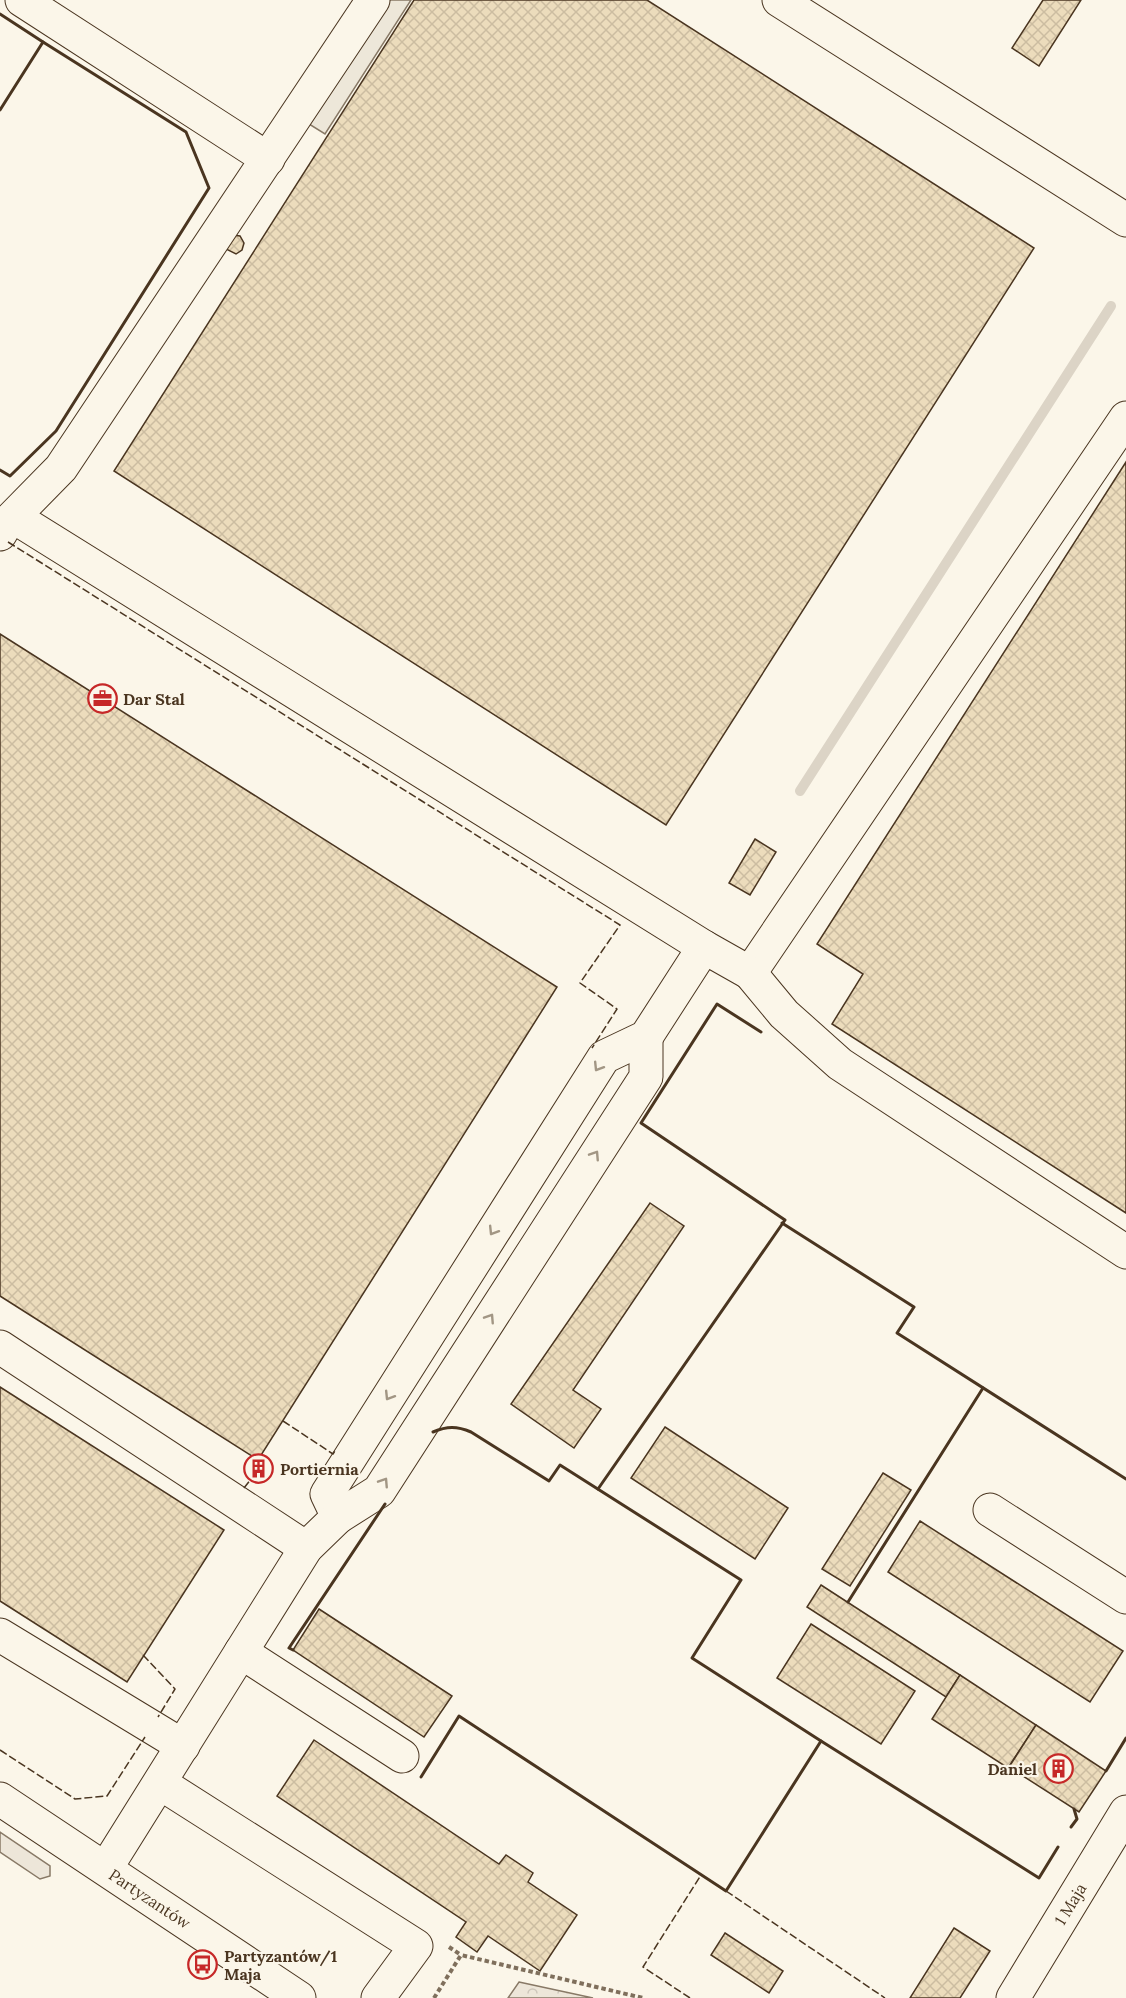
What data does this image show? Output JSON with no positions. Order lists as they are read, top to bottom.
{
  "streets": {
    "street": ["Partyzantów", "1 Maja"]
  },
  "places": {
    "office": ["Dar Stal"],
    "building": ["Portiernia", "Daniel"],
    "bus stop": ["Partyzantów/1 Maja"]
  }
}
